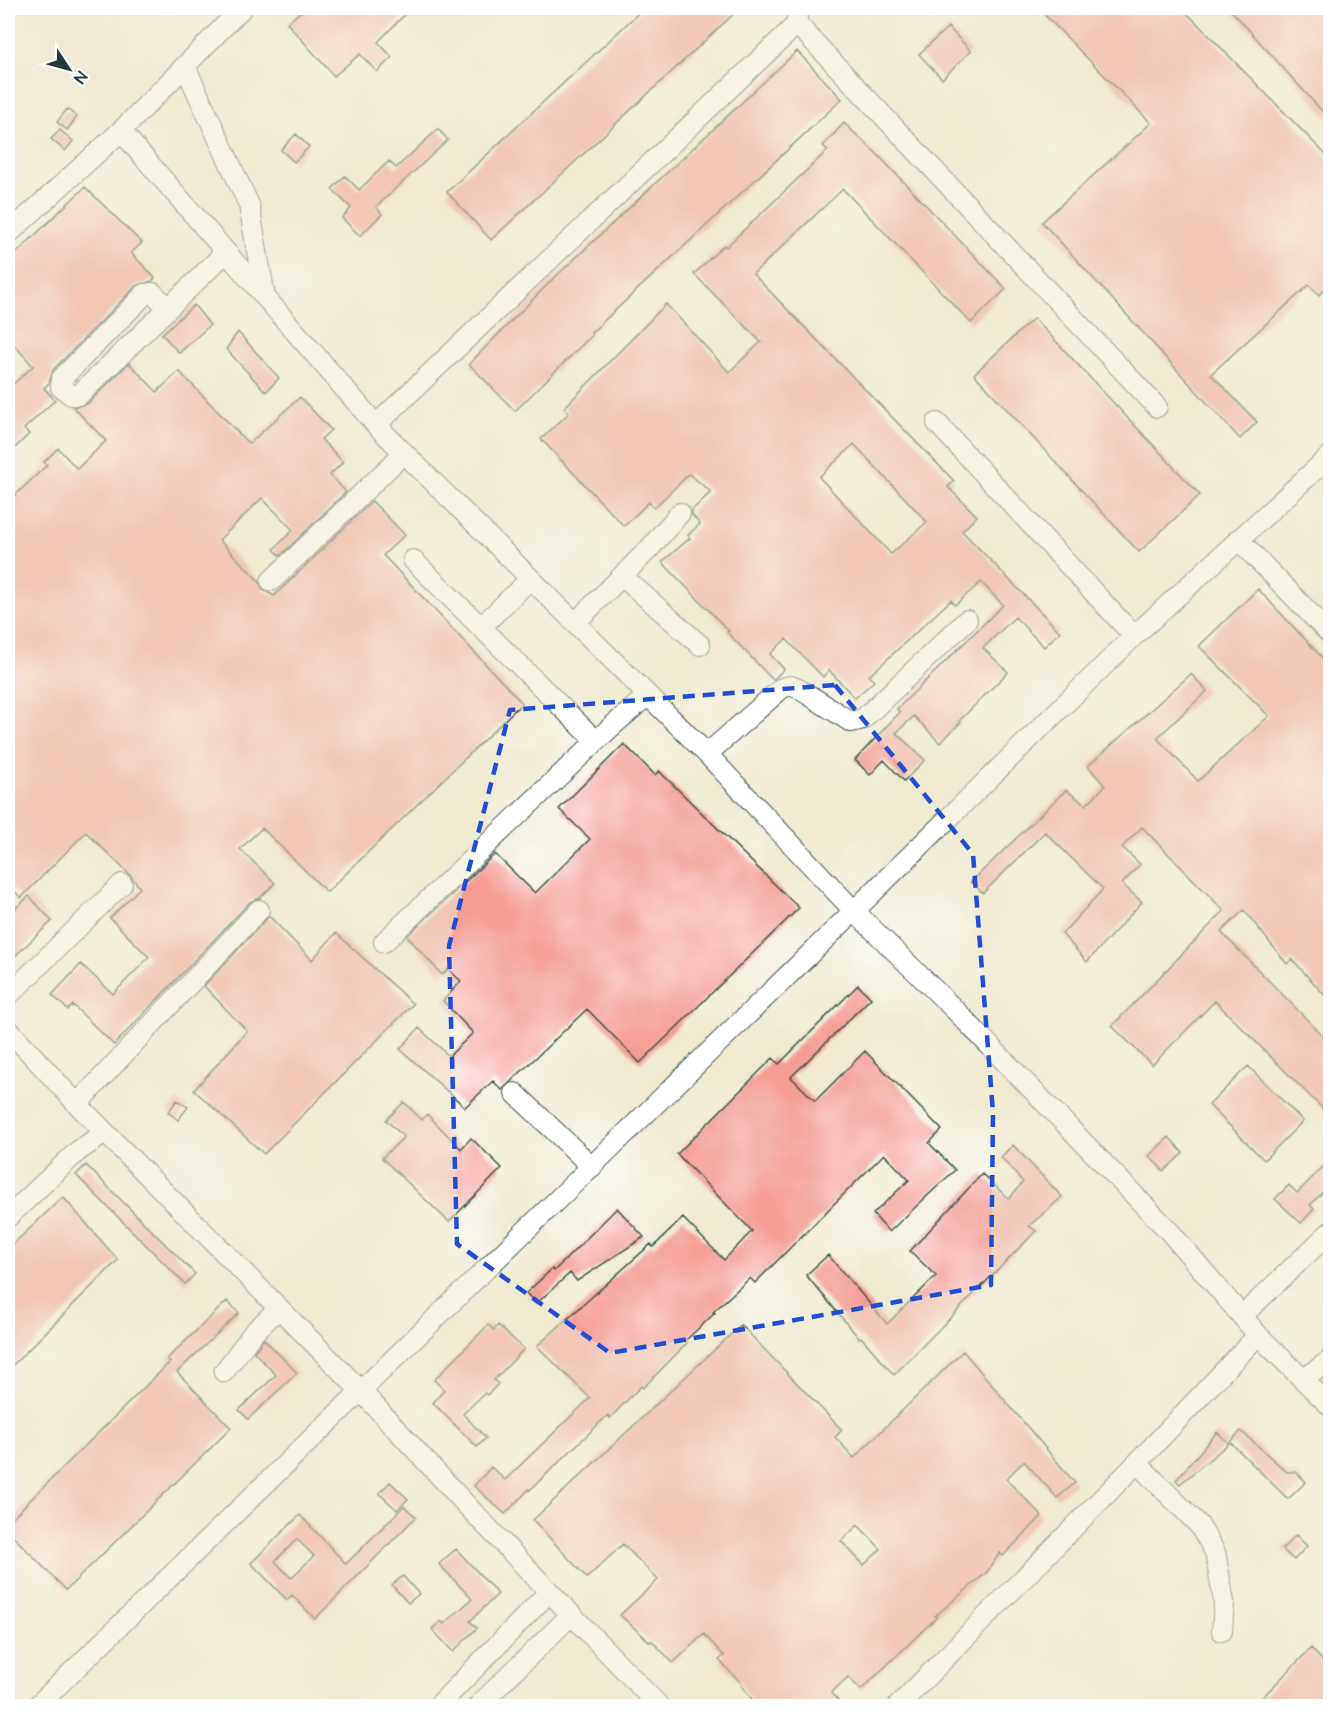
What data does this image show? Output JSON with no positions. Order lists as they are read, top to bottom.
{
  "north": "bottom right"
}
